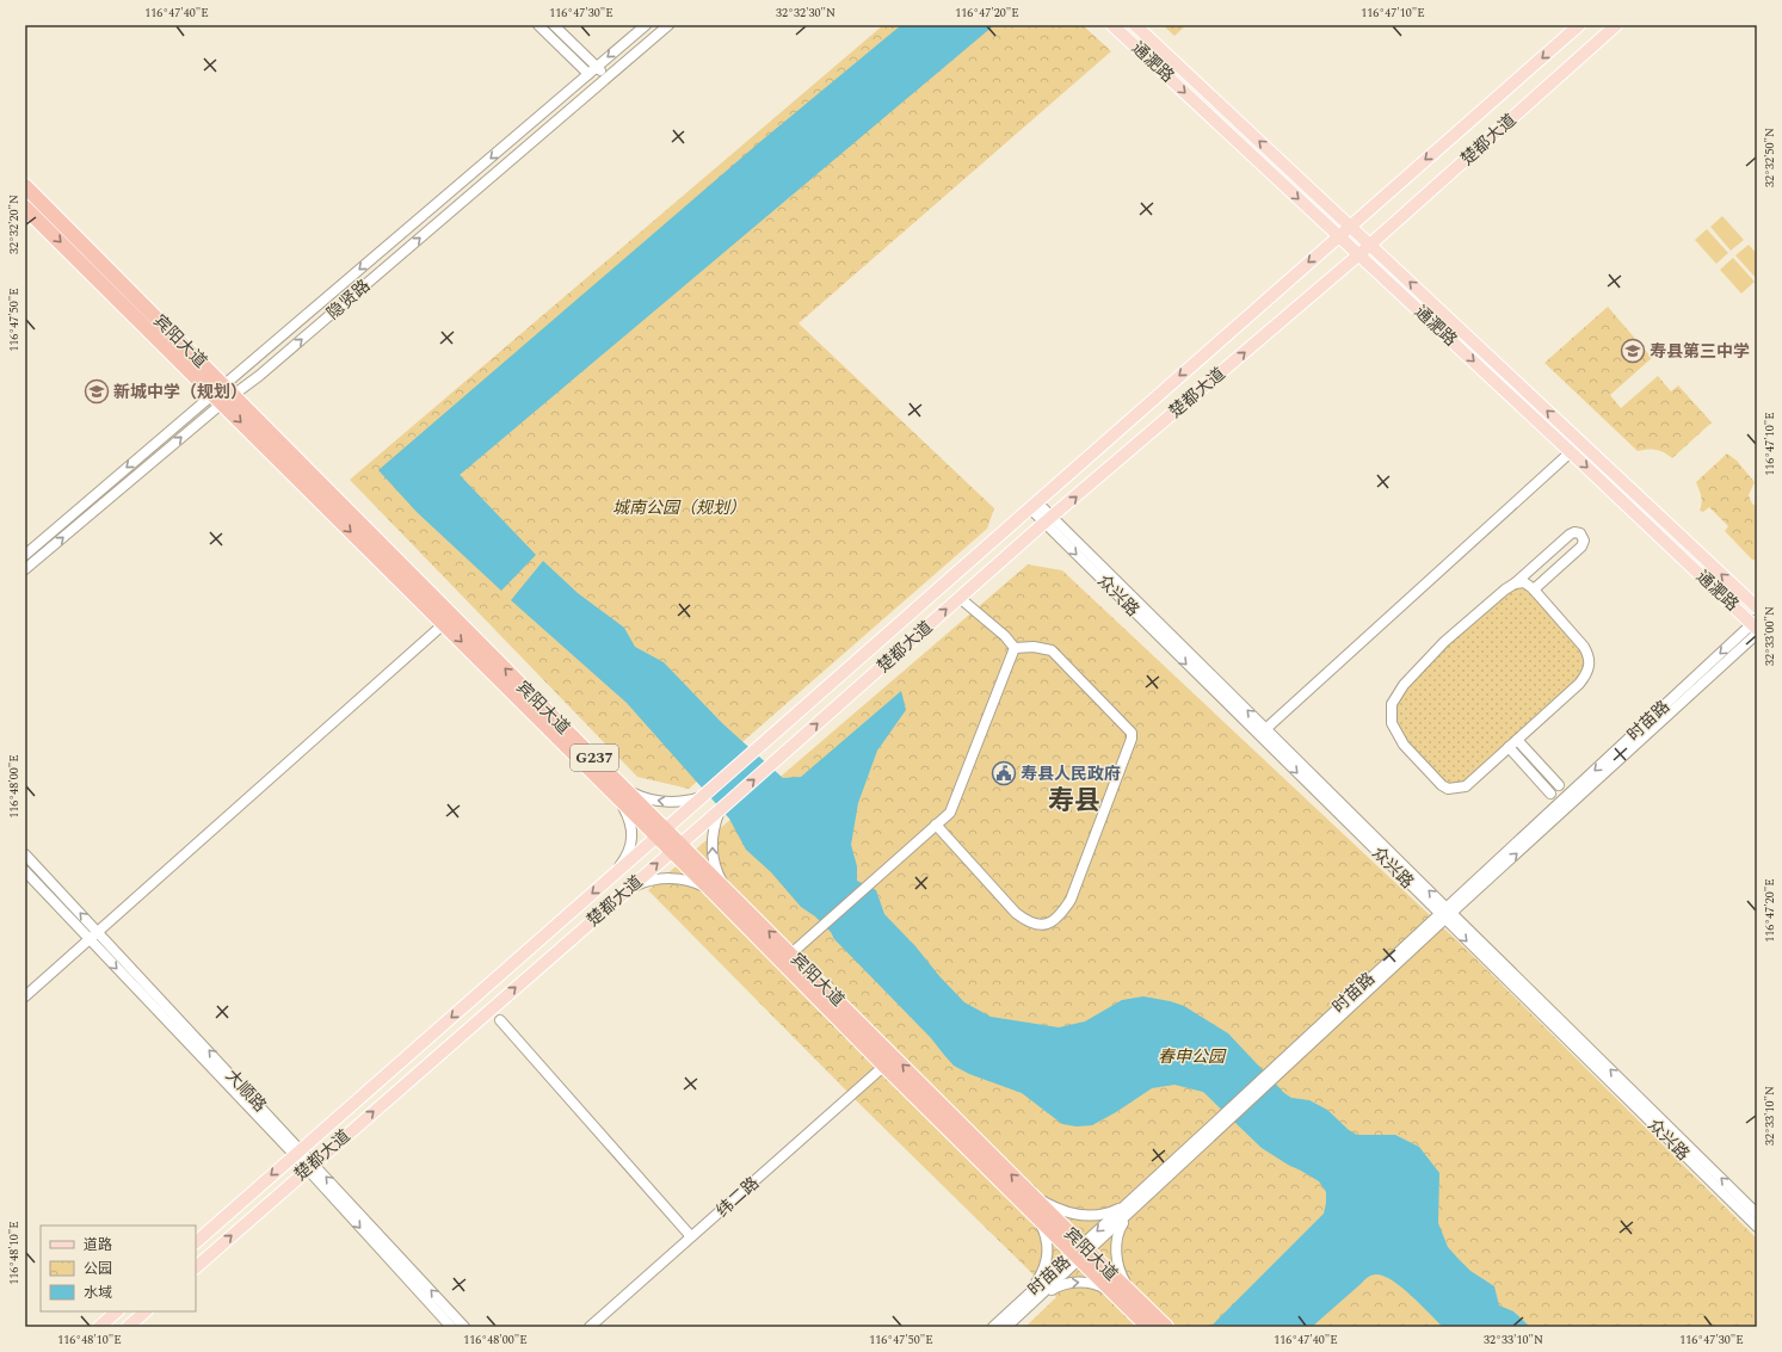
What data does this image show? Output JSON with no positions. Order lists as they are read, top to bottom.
{
  "streets": {
    "highway": ["宾阳大道", "G237"],
    "main road": ["通淝路", "楚都大道"],
    "street": [
      "隐贤路",
      "众兴路",
      "时苗路",
      "大顺路",
      "纬二路"
    ]
  },
  "crossings": [
    ["通淝路", "楚都大道"],
    ["通淝路", "时苗路"],
    ["楚都大道", "宾阳大道"],
    ["楚都大道", "众兴路"],
    ["楚都大道", "大顺路"],
    ["隐贤路", "宾阳大道"],
    ["宾阳大道", "时苗路"],
    ["宾阳大道", "纬二路"],
    ["众兴路", "时苗路"]
  ],
  "districts": ["寿县"],
  "parks": ["城南公园（规划）", "春申公园"],
  "places": {
    "school or university": ["寿县第三中学", "新城中学（规划）"],
    "public building": ["寿县人民政府"]
  },
  "legend": ["道路", "公园", "水域"],
  "coordinates": [
    "116°47'40\"E",
    "116°47'30\"E",
    "32°32'30\"N",
    "116°47'20\"E",
    "116°47'10\"E",
    "32°32'50\"N",
    "32°32'20\"N",
    "116°47'50\"E",
    "32°33'00\"N",
    "116°48'00\"E",
    "32°33'10\"N",
    "116°48'10\"E"
  ]
}
